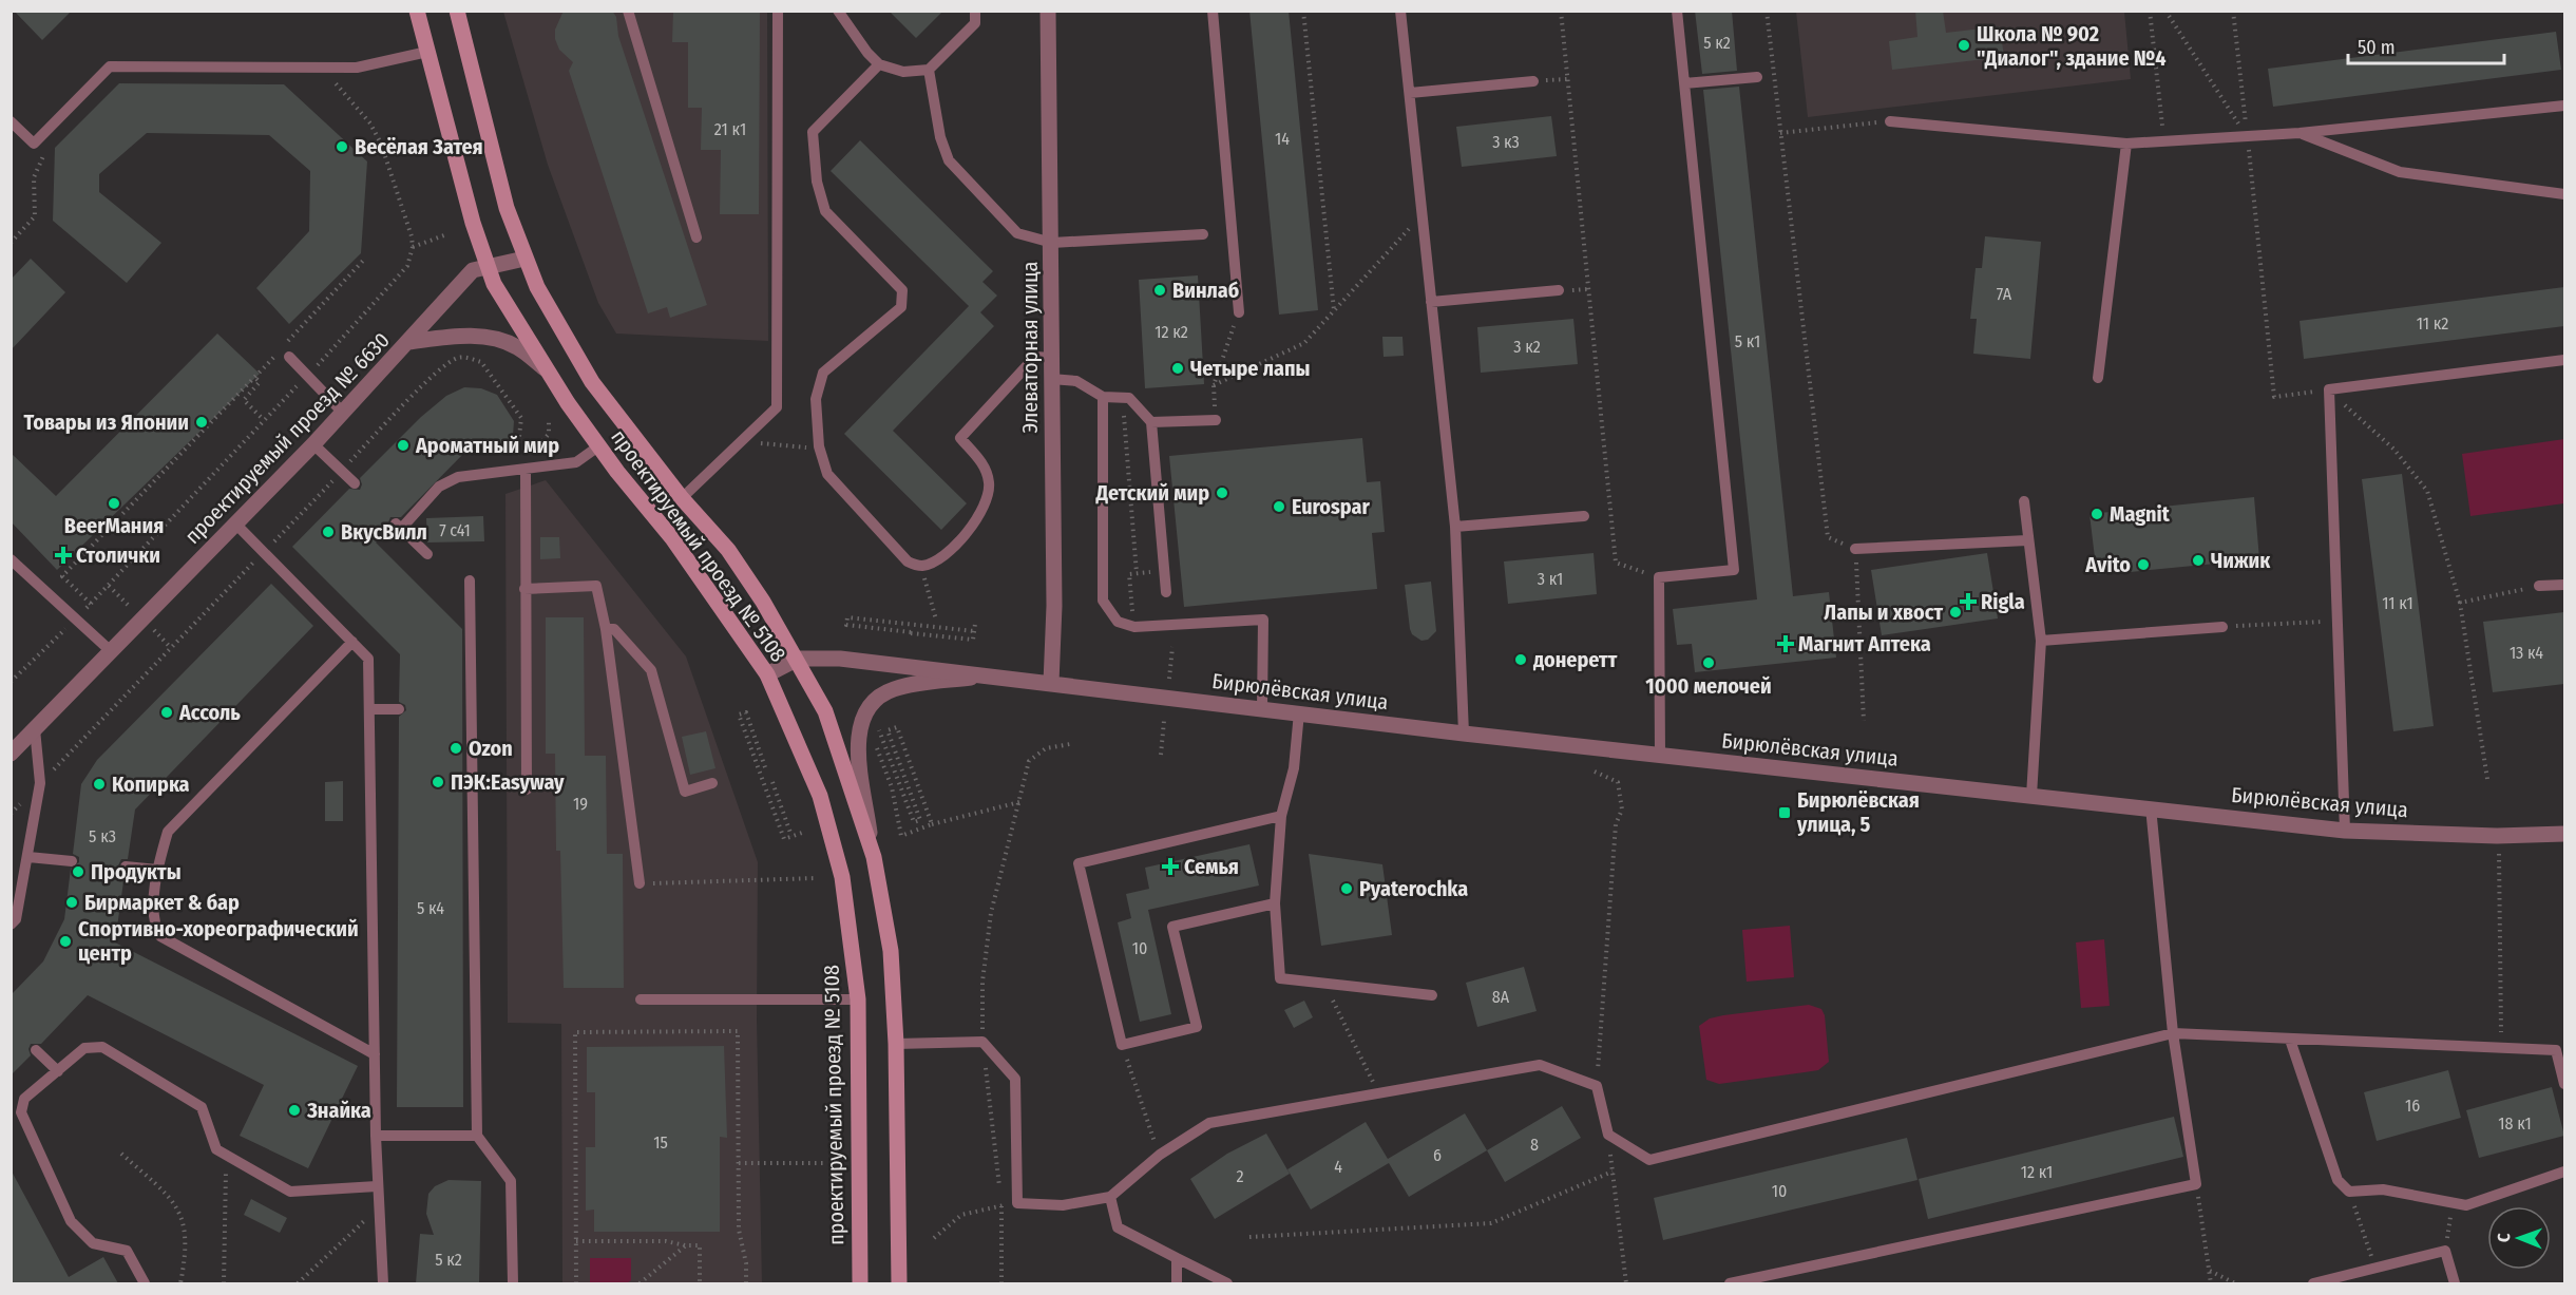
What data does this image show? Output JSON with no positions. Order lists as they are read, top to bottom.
{
  "streets": {
    "main road": ["проектируемый проезд № 5108"],
    "street": ["Элеваторная улица", "проектируемый проезд № 6630", "Бирюлёвская улица"]
  },
  "crossings": [
    ["Элеваторная улица", "Бирюлёвская улица"],
    ["проектируемый проезд № 6630", "проектируемый проезд № 5108"]
  ],
  "places": {
    "other": [
      "Школа № 902 \"Диалог\", здание №4",
      "Весёлая Затея",
      "Винлаб",
      "Четыре лапы",
      "Товары из Японии",
      "Ароматный мир",
      "Детский мир",
      "BeerМания",
      "Eurospar",
      "Magnit",
      "ВкусВилл",
      "Чижик",
      "Avito",
      "Лапы и хвост",
      "донеретт",
      "1000 мелочей",
      "Ассоль",
      "Ozon",
      "ПЭК:Easyway",
      "Копирка",
      "Продукты",
      "Pyaterochka",
      "Бирмаркет & бар",
      "Спортивно-хореографический центр",
      "Знайка"
    ],
    "health": [
      "Столички",
      "Rigla",
      "Магнит Аптека",
      "Семья"
    ],
    "transit": ["Бирюлёвская улица, 5"]
  },
  "house_numbers": [
    "5 к2",
    "21 к1",
    "14",
    "3 к3",
    "7А",
    "11 к2",
    "12 к2",
    "5 к1",
    "3 к2",
    "7 с41",
    "3 к1",
    "11 к1",
    "13 к4",
    "19",
    "5 к3",
    "5 к4",
    "10",
    "8А",
    "16",
    "18 к1",
    "15",
    "8",
    "6",
    "4",
    "12 к1",
    "2",
    "10",
    "5 к2"
  ],
  "scale_bar": "50 m",
  "north": "left"
}
